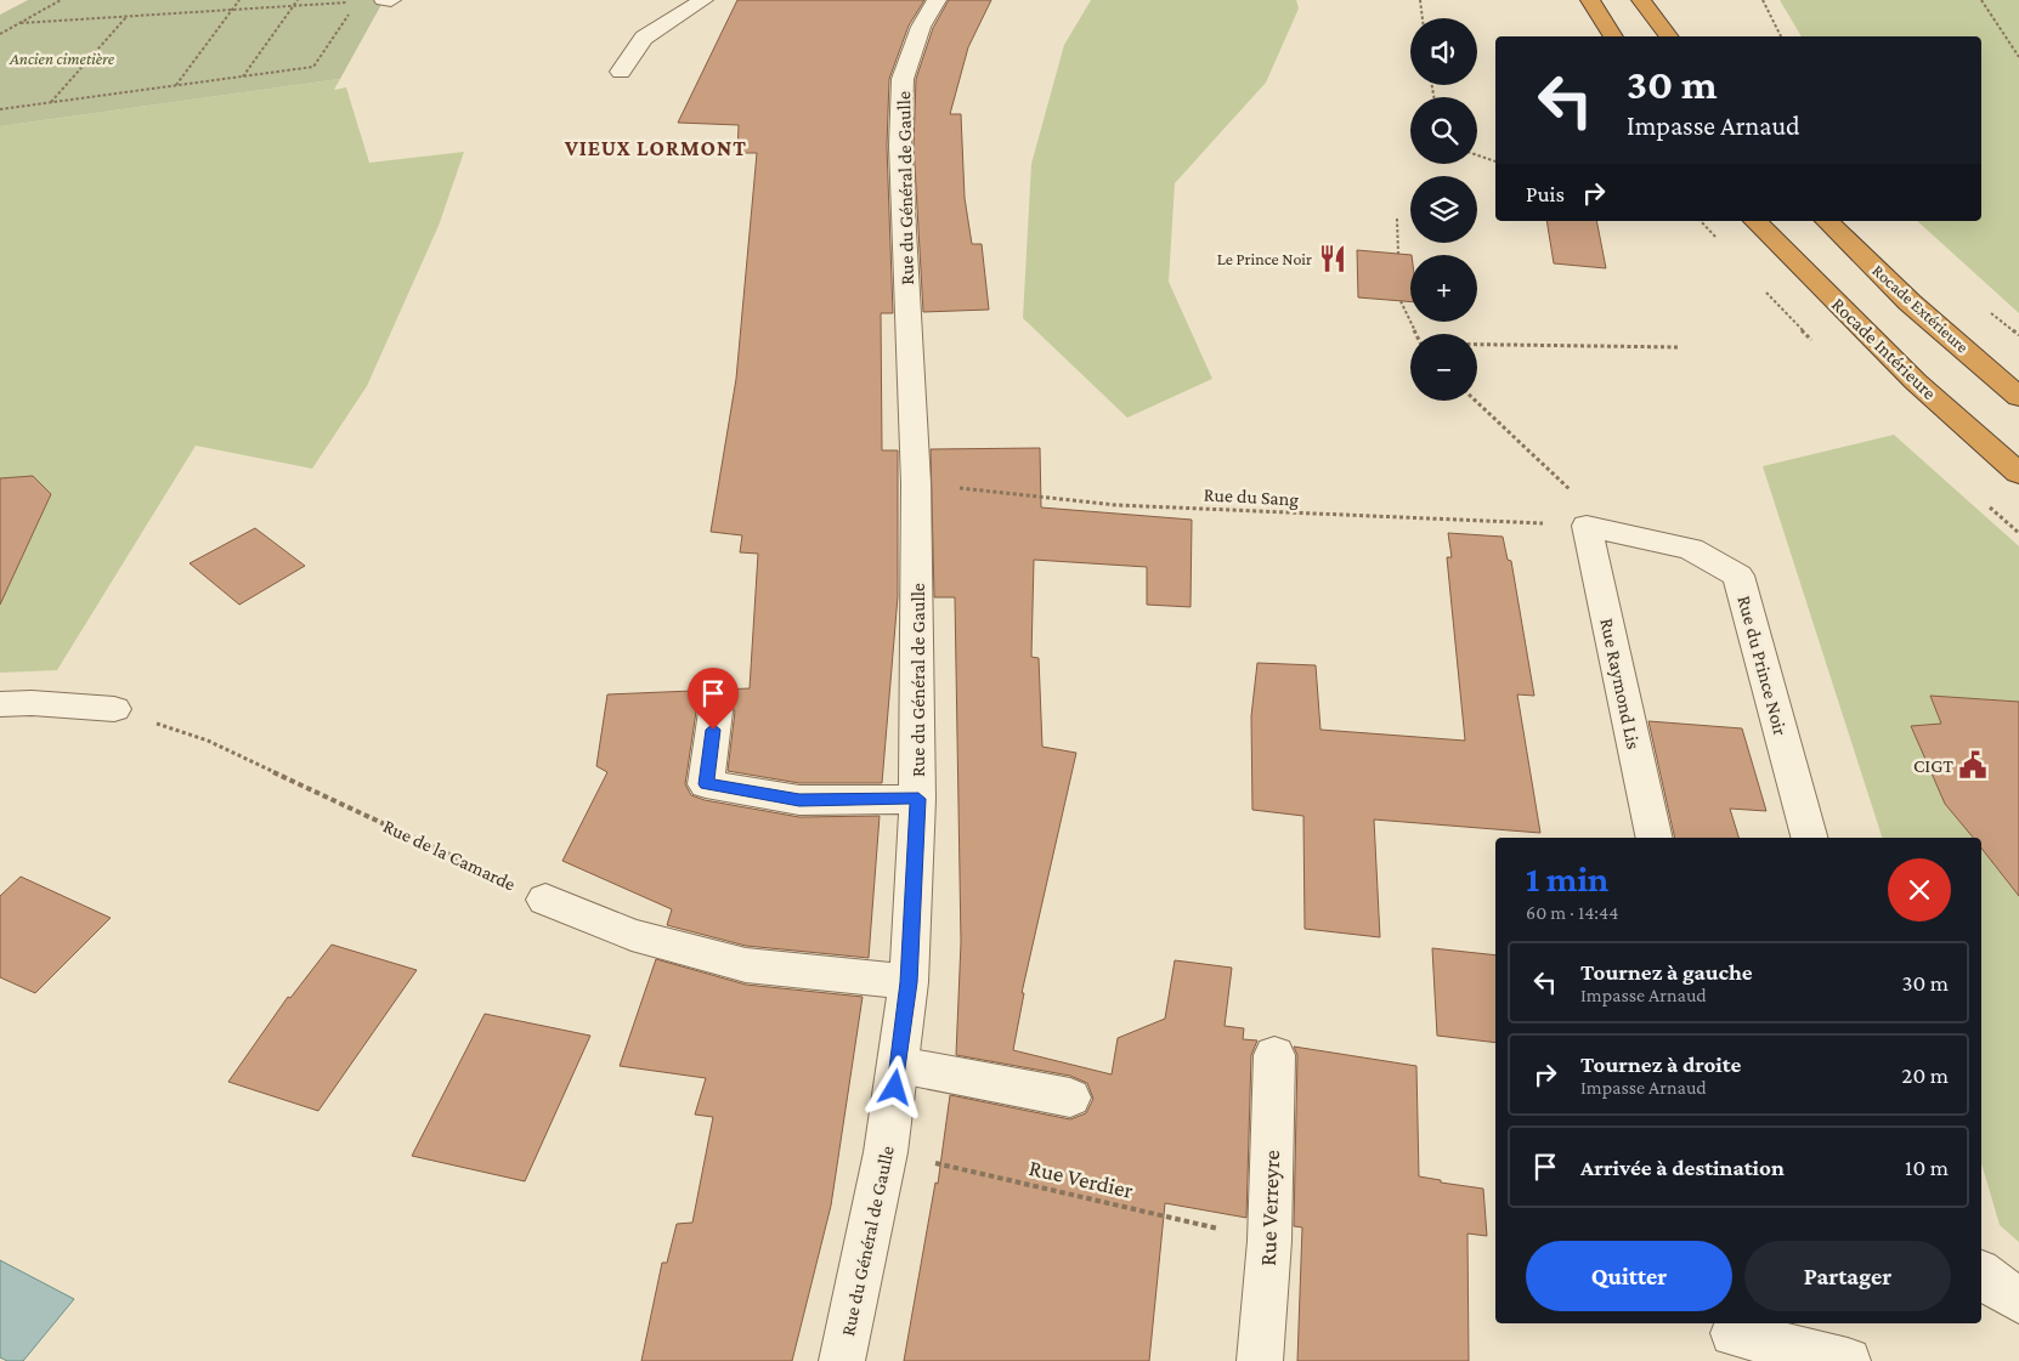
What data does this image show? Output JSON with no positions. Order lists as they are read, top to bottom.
{
  "streets": {
    "highway": ["Rocade Extérieure", "Rocade Intérieure"],
    "street": [
      "Rue du Général de Gaulle",
      "Rue du Prince Noir",
      "Rue Raymond Lis",
      "Rue Verreyre"
    ],
    "path": ["Rue du Sang", "Rue de la Camarde", "Rue Verdier"]
  },
  "crossings": [
    ["Rue du Général de Gaulle", "Rue du Sang"],
    ["Rue du Général de Gaulle", "Rue Verdier"],
    ["Rue du Sang", "Rue du Prince Noir"],
    ["Rue du Sang", "Rue Raymond Lis"],
    ["Rue du Prince Noir", "Rue Raymond Lis"],
    ["Rue Verdier", "Rue Verreyre"]
  ],
  "districts": ["VIEUX LORMONT"],
  "parks": ["Ancien cimetière"],
  "places": {
    "restaurant": ["Le Prince Noir"],
    "public building": ["CIGT"]
  },
  "page": {
    "map_buttons": ["+", "−"],
    "turn": ["30 m", "Impasse Arnaud"],
    "then": "Puis",
    "heading": ["1 min", "60 m · 14:44"],
    "list": [
      {
        "name": "Tournez à gauche",
        "note": "Impasse Arnaud",
        "value": "30 m"
      },
      {
        "name": "Tournez à droite",
        "note": "Impasse Arnaud",
        "value": "20 m"
      },
      {
        "name": "Arrivée à destination",
        "value": "10 m"
      }
    ],
    "buttons": ["Quitter", "Partager"]
  }
}
